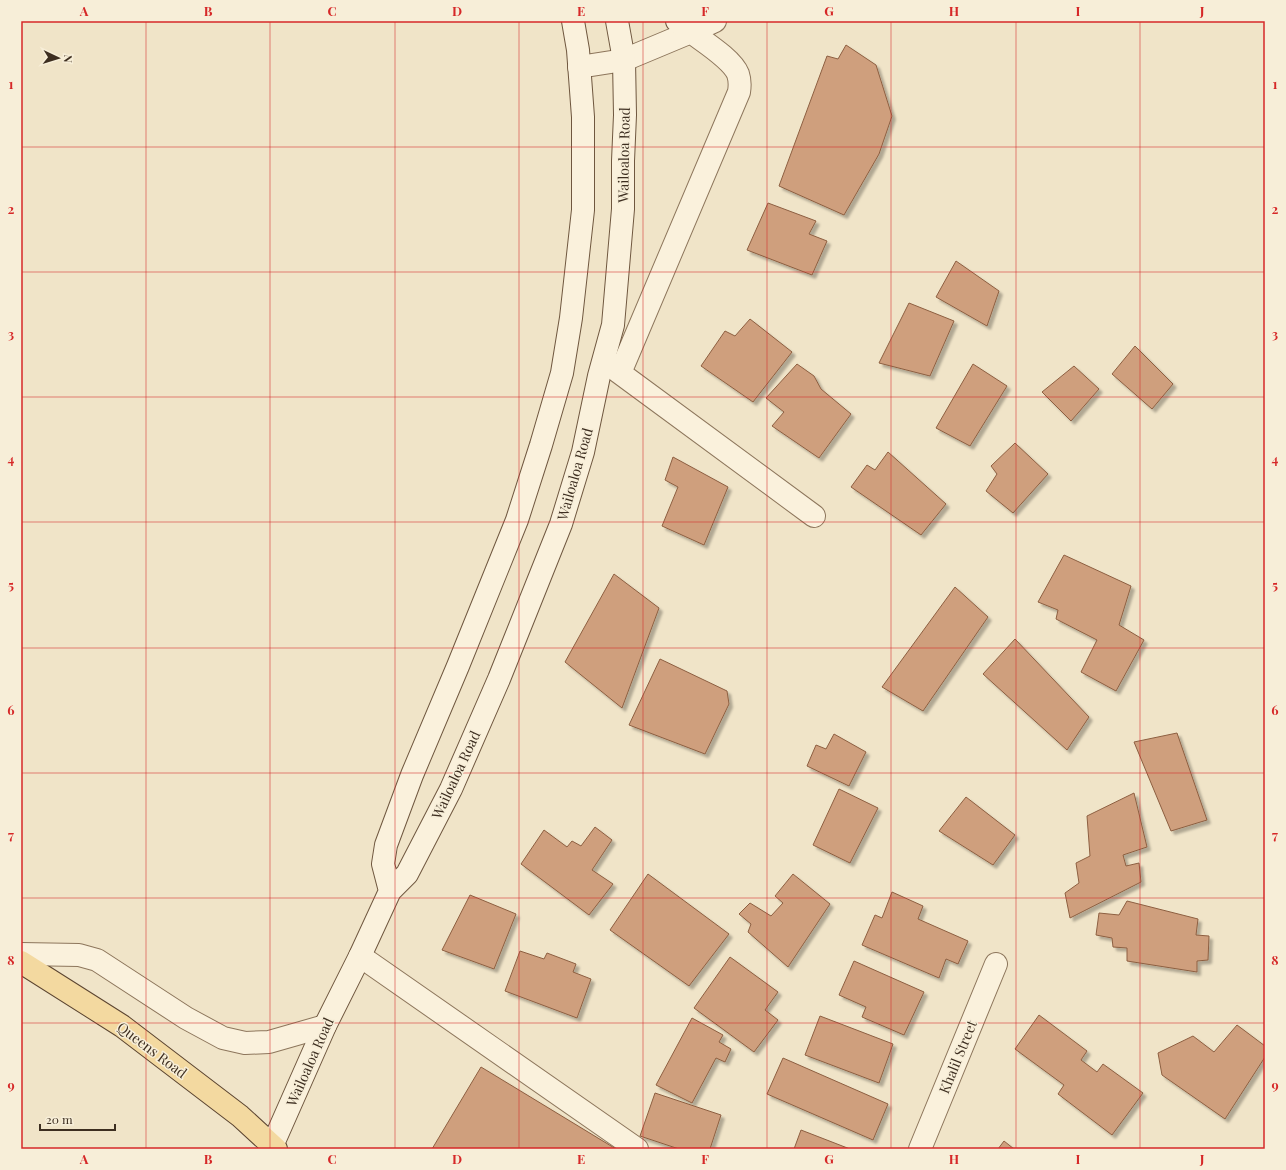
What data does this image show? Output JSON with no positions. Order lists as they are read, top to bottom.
{
  "streets": {
    "main road": ["Wailoaloa Road", "Queens Road", "Khalil Street"]
  },
  "crossings": [
    ["Wailoaloa Road", "Queens Road"]
  ],
  "scale_bar": "20 m",
  "north": "right",
  "grid": {
    "columns": [
      "A",
      "B",
      "C",
      "D",
      "E",
      "F",
      "G",
      "H",
      "I",
      "J"
    ],
    "rows": [
      "1",
      "2",
      "3",
      "4",
      "5",
      "6",
      "7",
      "8",
      "9"
    ]
  }
}
